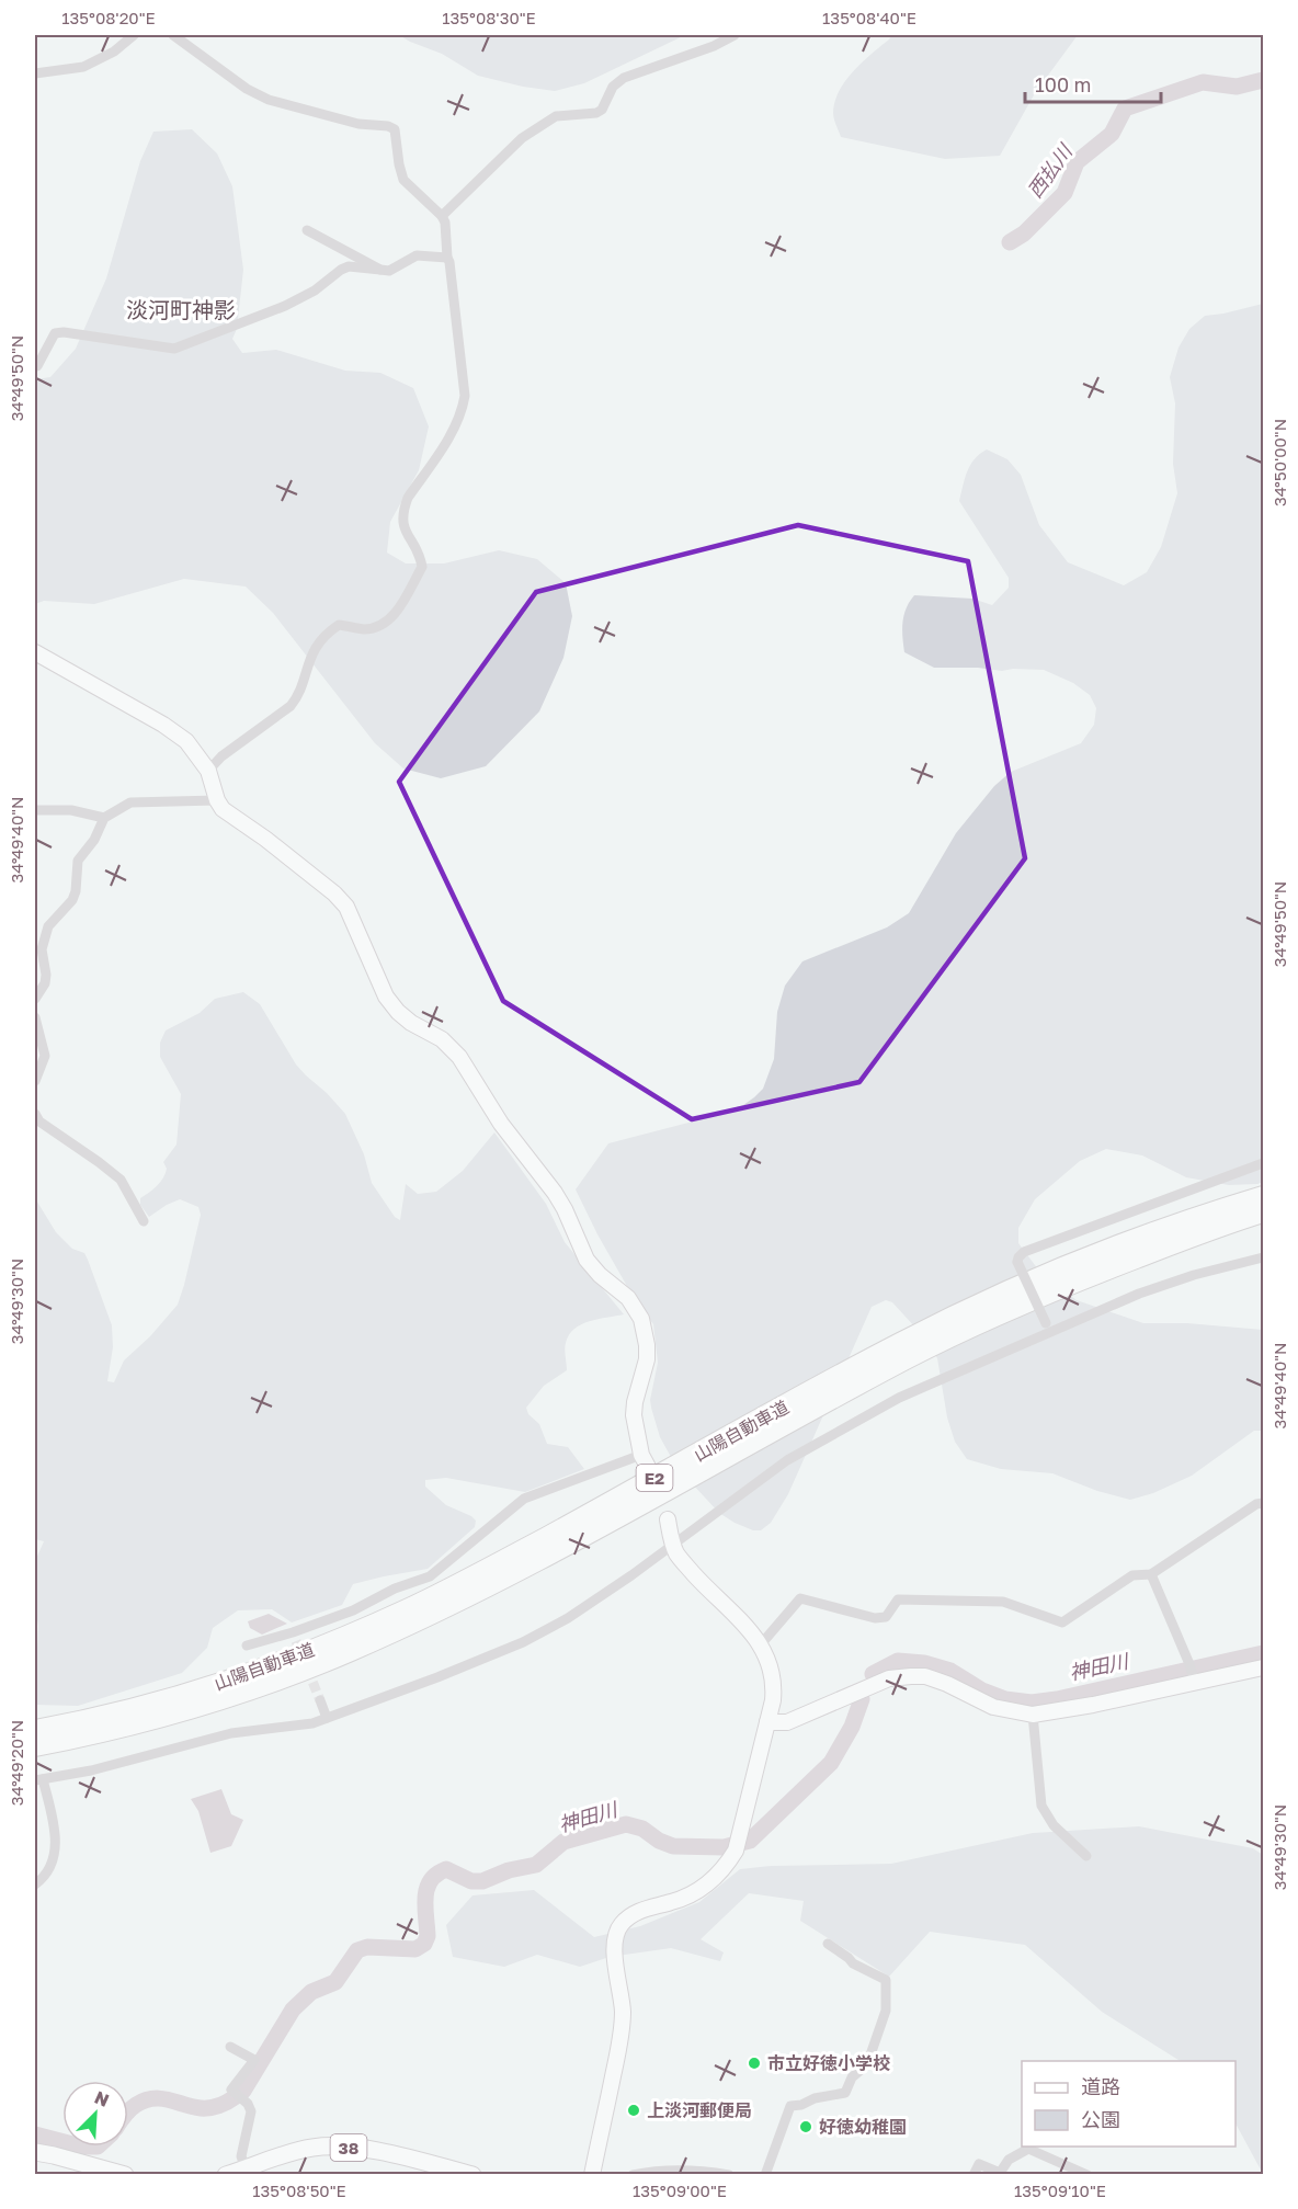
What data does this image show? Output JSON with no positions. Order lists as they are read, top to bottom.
{
  "streets": {
    "highway": ["山陽自動車道", "E2"],
    "main road": ["38"]
  },
  "districts": ["淡河町神影"],
  "water": ["西払川", "神田川"],
  "places": ["市立好徳小学校", "上淡河郵便局", "好徳幼稚園"],
  "legend": ["道路", "公園"],
  "scale_bar": "100 m",
  "north": "top right",
  "coordinates": [
    "135°08'20\"E",
    "135°08'30\"E",
    "135°08'40\"E",
    "34°49'50\"N",
    "34°50'00\"N",
    "34°49'40\"N",
    "34°49'30\"N",
    "34°49'20\"N",
    "135°08'50\"E",
    "135°09'00\"E",
    "135°09'10\"E"
  ]
}
